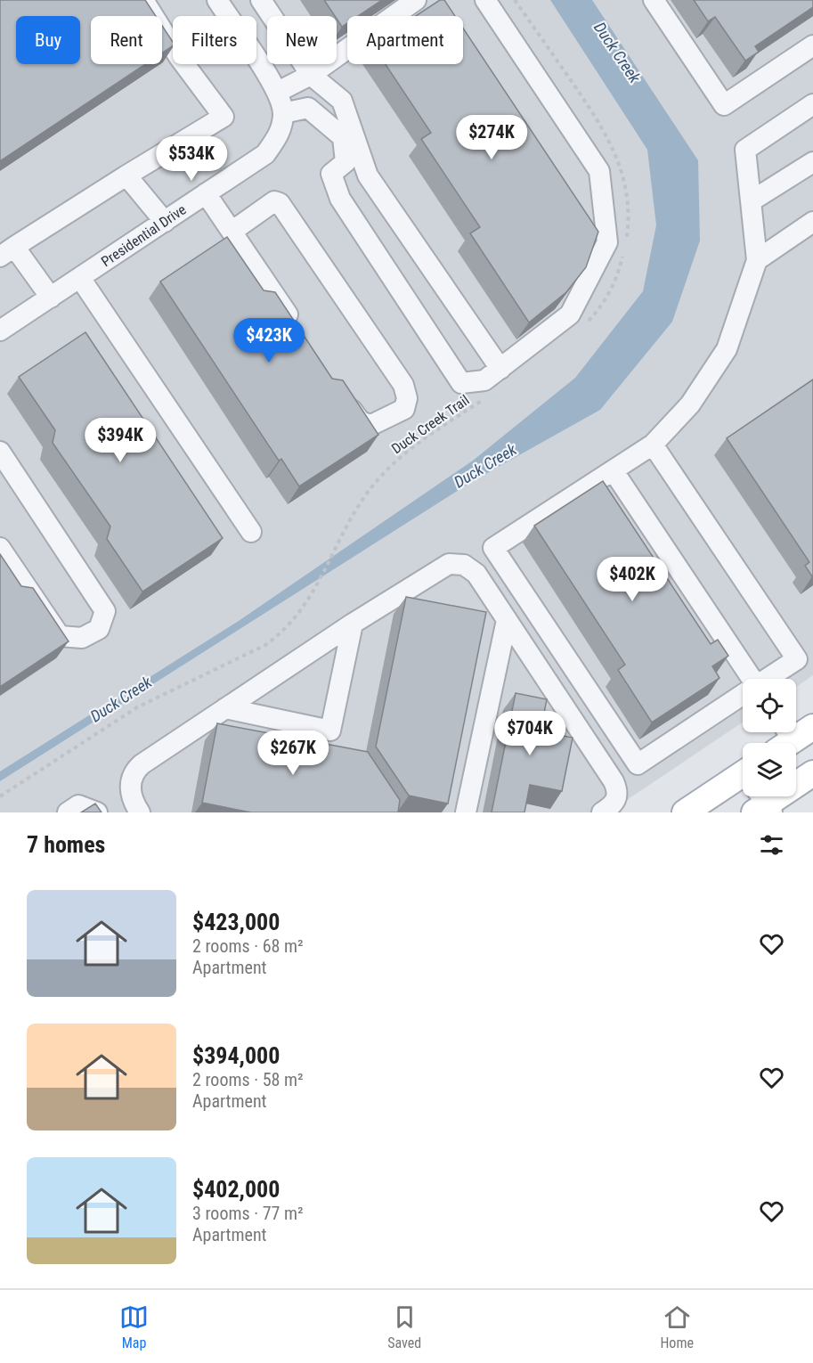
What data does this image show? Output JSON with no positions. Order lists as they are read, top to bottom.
{
  "streets": {
    "street": ["Presidential Drive"],
    "path": ["Duck Creek Trail"]
  },
  "water": ["Duck Creek"],
  "page": {
    "chip": [
      "Buy",
      "Rent",
      "Filters",
      "New",
      "Apartment"
    ],
    "price": [
      "$274K",
      "$534K",
      "$423K",
      "$394K",
      "$402K",
      "$704K",
      "$267K"
    ],
    "heading": "7 homes",
    "list": [
      {
        "name": "$423,000",
        "note": "2 rooms · 68 m² · Apartment"
      },
      {
        "name": "$394,000",
        "note": "2 rooms · 58 m² · Apartment"
      },
      {
        "name": "$402,000",
        "note": "3 rooms · 77 m² · Apartment"
      }
    ],
    "tabs": ["Map", "Saved", "Home"]
  }
}
